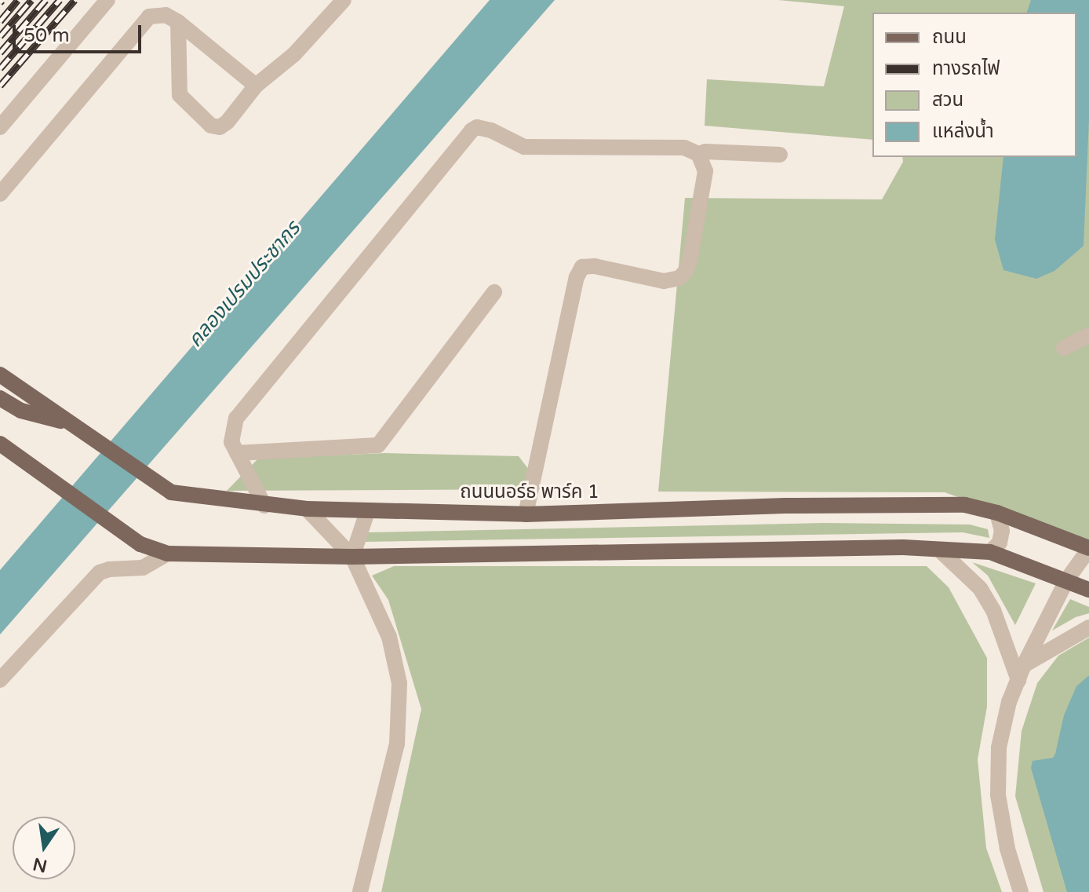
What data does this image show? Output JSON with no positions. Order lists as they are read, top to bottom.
{
  "streets": {
    "main road": ["ถนนนอร์ธ พาร์ค 1"]
  },
  "water": ["คลองเปรมประชากร"],
  "legend": [
    "ถนน",
    "ทางรถไฟ",
    "สวน",
    "แหล่งน้ำ"
  ],
  "scale_bar": "50 m",
  "north": "bottom"
}
